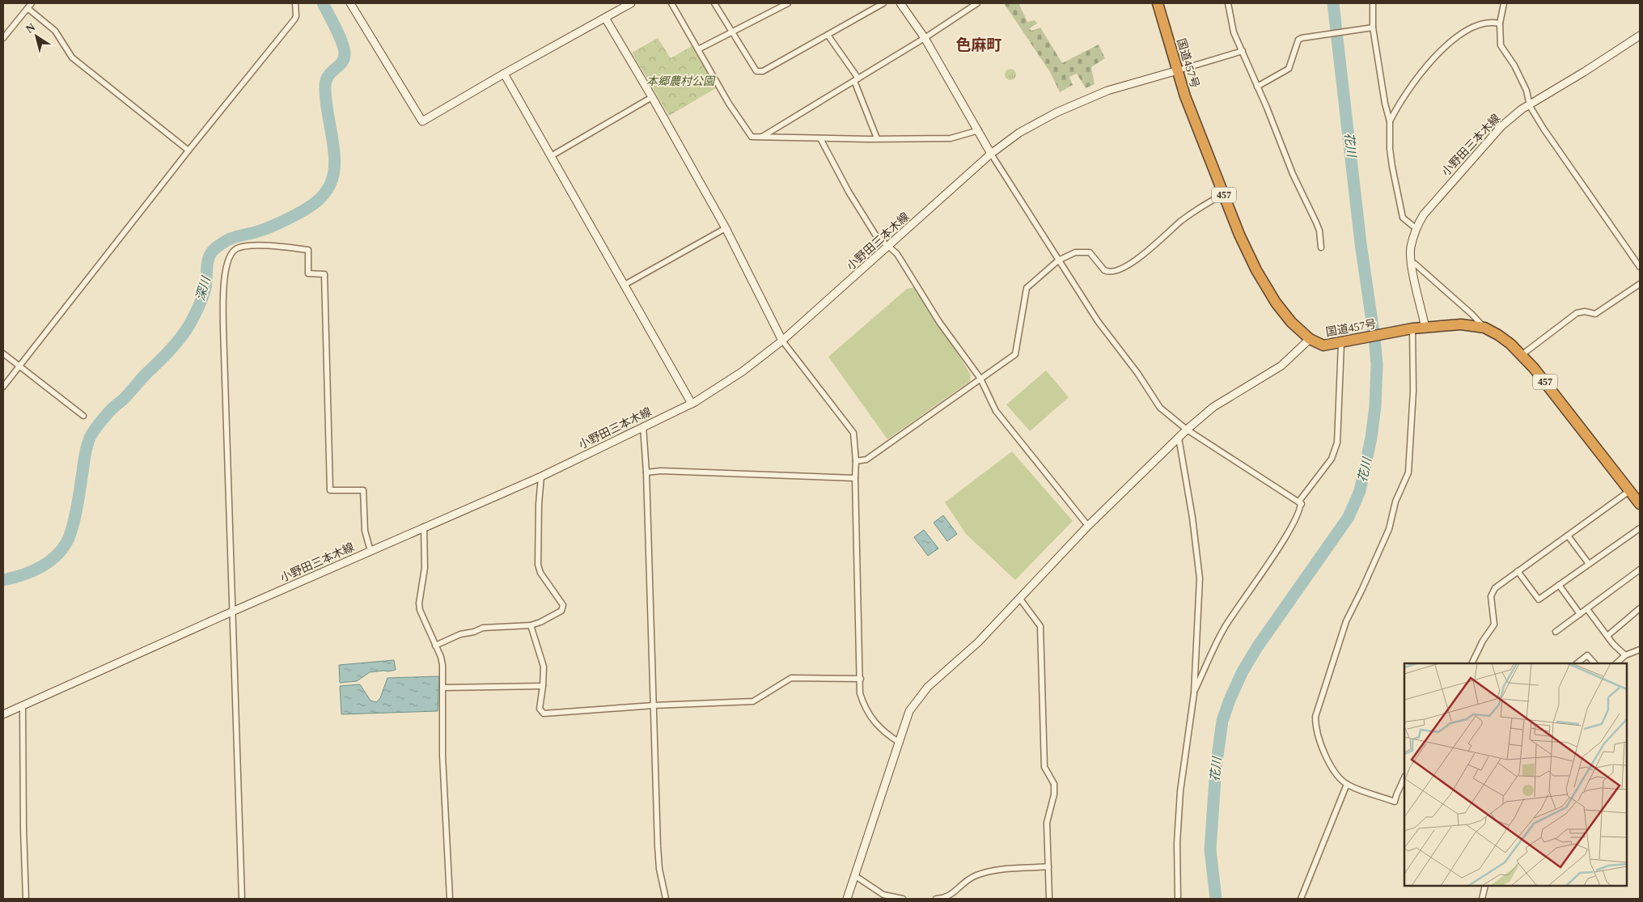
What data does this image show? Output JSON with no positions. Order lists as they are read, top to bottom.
{
  "streets": {
    "highway": ["国道457号", "457"],
    "street": ["小野田三本木線"]
  },
  "crossings": [
    ["国道457号", "小野田三本木線"]
  ],
  "districts": ["色麻町"],
  "water": ["花川", "深川"],
  "parks": ["本郷農村公園"],
  "north": "top left"
}
